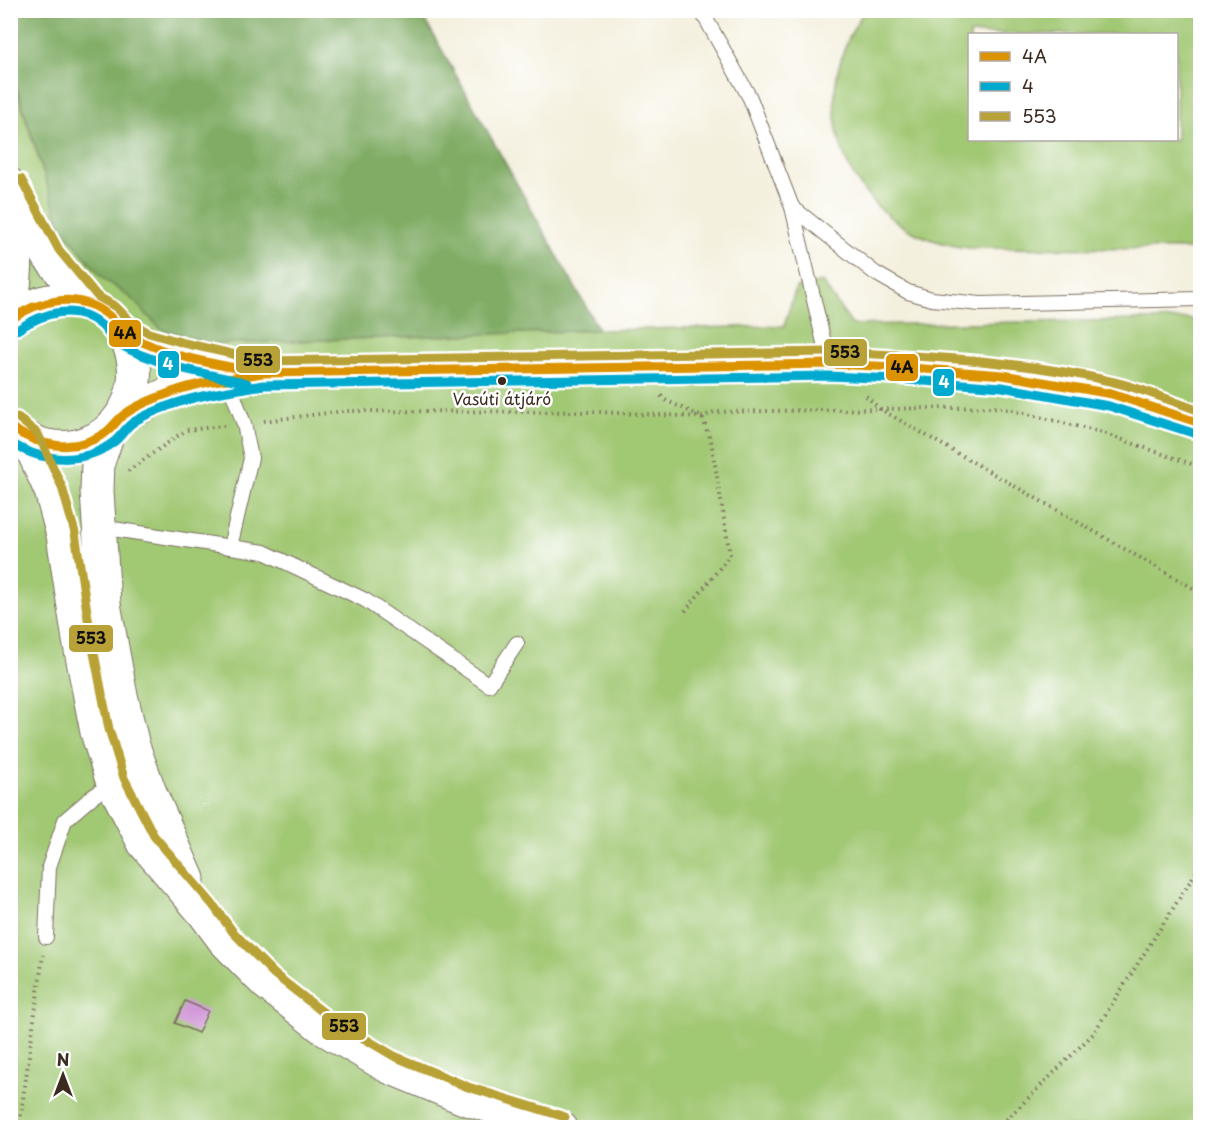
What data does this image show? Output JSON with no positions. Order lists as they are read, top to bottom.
{
  "places": ["Vasúti átjáró"],
  "lines": ["transit line 553", "transit line 4A", "transit line 4"],
  "legend": ["4A", "4", "553"],
  "north": "top"
}
